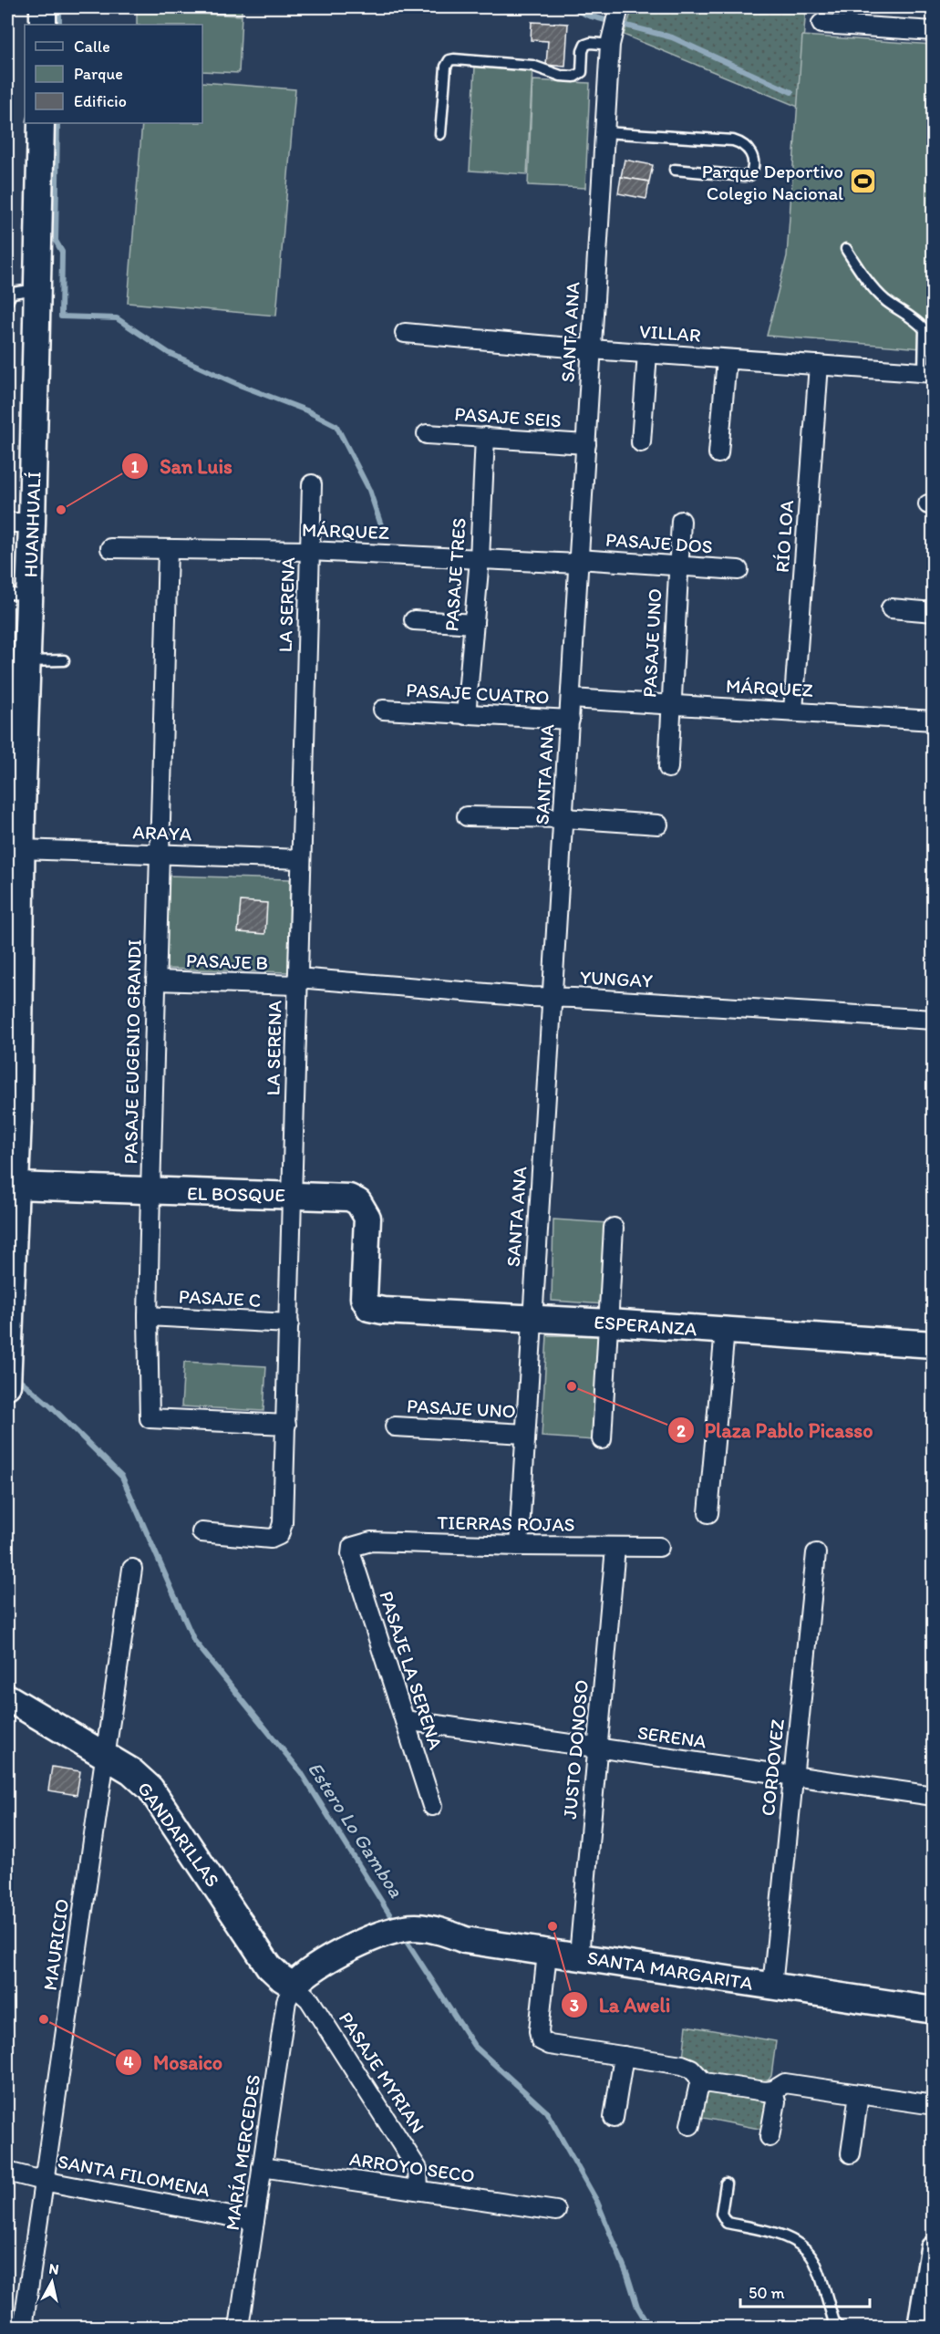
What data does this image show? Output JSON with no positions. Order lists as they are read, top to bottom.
{
  "streets": {
    "street": [
      "SANTA ANA",
      "VILLAR",
      "PASAJE SEIS",
      "HUANHUALÍ",
      "MÁRQUEZ",
      "RÍO LOA",
      "PASAJE DOS",
      "PASAJE TRES",
      "LA SERENA",
      "PASAJE UNO",
      "PASAJE CUATRO",
      "ARAYA",
      "PASAJE B",
      "YUNGAY",
      "PASAJE EUGENIO GRANDI",
      "EL BOSQUE",
      "PASAJE C",
      "ESPERANZA",
      "TIERRAS ROJAS",
      "PASAJE LA SERENA",
      "SERENA",
      "JUSTO DONOSO",
      "CORDOVEZ",
      "GANDARILLAS",
      "MAURICIO",
      "SANTA MARGARITA",
      "PASAJE MYRIAN",
      "MARÍA MERCEDES",
      "ARROYO SECO",
      "SANTA FILOMENA"
    ]
  },
  "crossings": [
    ["SANTA ANA", "VILLAR"],
    ["SANTA ANA", "PASAJE SEIS"],
    ["SANTA ANA", "MÁRQUEZ"],
    ["SANTA ANA", "PASAJE DOS"],
    ["SANTA ANA", "PASAJE UNO"],
    ["SANTA ANA", "PASAJE CUATRO"],
    ["SANTA ANA", "YUNGAY"],
    ["SANTA ANA", "ESPERANZA"],
    ["SANTA ANA", "TIERRAS ROJAS"],
    ["VILLAR", "RÍO LOA"],
    ["PASAJE SEIS", "PASAJE TRES"],
    ["HUANHUALÍ", "ARAYA"],
    ["HUANHUALÍ", "EL BOSQUE"],
    ["MÁRQUEZ", "RÍO LOA"],
    ["MÁRQUEZ", "PASAJE DOS"],
    ["MÁRQUEZ", "PASAJE TRES"],
    ["MÁRQUEZ", "LA SERENA"],
    ["MÁRQUEZ", "PASAJE UNO"],
    ["MÁRQUEZ", "PASAJE EUGENIO GRANDI"],
    ["PASAJE DOS", "PASAJE UNO"],
    ["PASAJE TRES", "PASAJE CUATRO"],
    ["LA SERENA", "ARAYA"],
    ["LA SERENA", "PASAJE B"],
    ["LA SERENA", "YUNGAY"],
    ["LA SERENA", "PASAJE EUGENIO GRANDI"],
    ["LA SERENA", "EL BOSQUE"],
    ["LA SERENA", "PASAJE C"],
    ["ARAYA", "PASAJE EUGENIO GRANDI"],
    ["PASAJE B", "YUNGAY"],
    ["PASAJE B", "PASAJE EUGENIO GRANDI"],
    ["PASAJE EUGENIO GRANDI", "EL BOSQUE"],
    ["PASAJE EUGENIO GRANDI", "PASAJE C"],
    ["EL BOSQUE", "ESPERANZA"],
    ["TIERRAS ROJAS", "PASAJE LA SERENA"],
    ["TIERRAS ROJAS", "JUSTO DONOSO"],
    ["PASAJE LA SERENA", "SERENA"],
    ["SERENA", "JUSTO DONOSO"],
    ["SERENA", "CORDOVEZ"],
    ["JUSTO DONOSO", "SANTA MARGARITA"],
    ["CORDOVEZ", "SANTA MARGARITA"],
    ["GANDARILLAS", "MAURICIO"],
    ["GANDARILLAS", "SANTA MARGARITA"],
    ["GANDARILLAS", "PASAJE MYRIAN"],
    ["GANDARILLAS", "MARÍA MERCEDES"],
    ["MAURICIO", "SANTA FILOMENA"],
    ["SANTA MARGARITA", "PASAJE MYRIAN"],
    ["SANTA MARGARITA", "MARÍA MERCEDES"],
    ["PASAJE MYRIAN", "MARÍA MERCEDES"],
    ["PASAJE MYRIAN", "ARROYO SECO"],
    ["MARÍA MERCEDES", "ARROYO SECO"],
    ["MARÍA MERCEDES", "SANTA FILOMENA"]
  ],
  "water": ["Estero Lo Gamboa"],
  "places": {
    "sports": ["Parque Deportivo Colegio Nacional"],
    "other": [
      "San Luis",
      "Plaza Pablo Picasso",
      "La Aweli",
      "Mosaico"
    ]
  },
  "legend": ["Calle", "Parque", "Edificio"],
  "scale_bar": "50 m",
  "north": "top"
}
